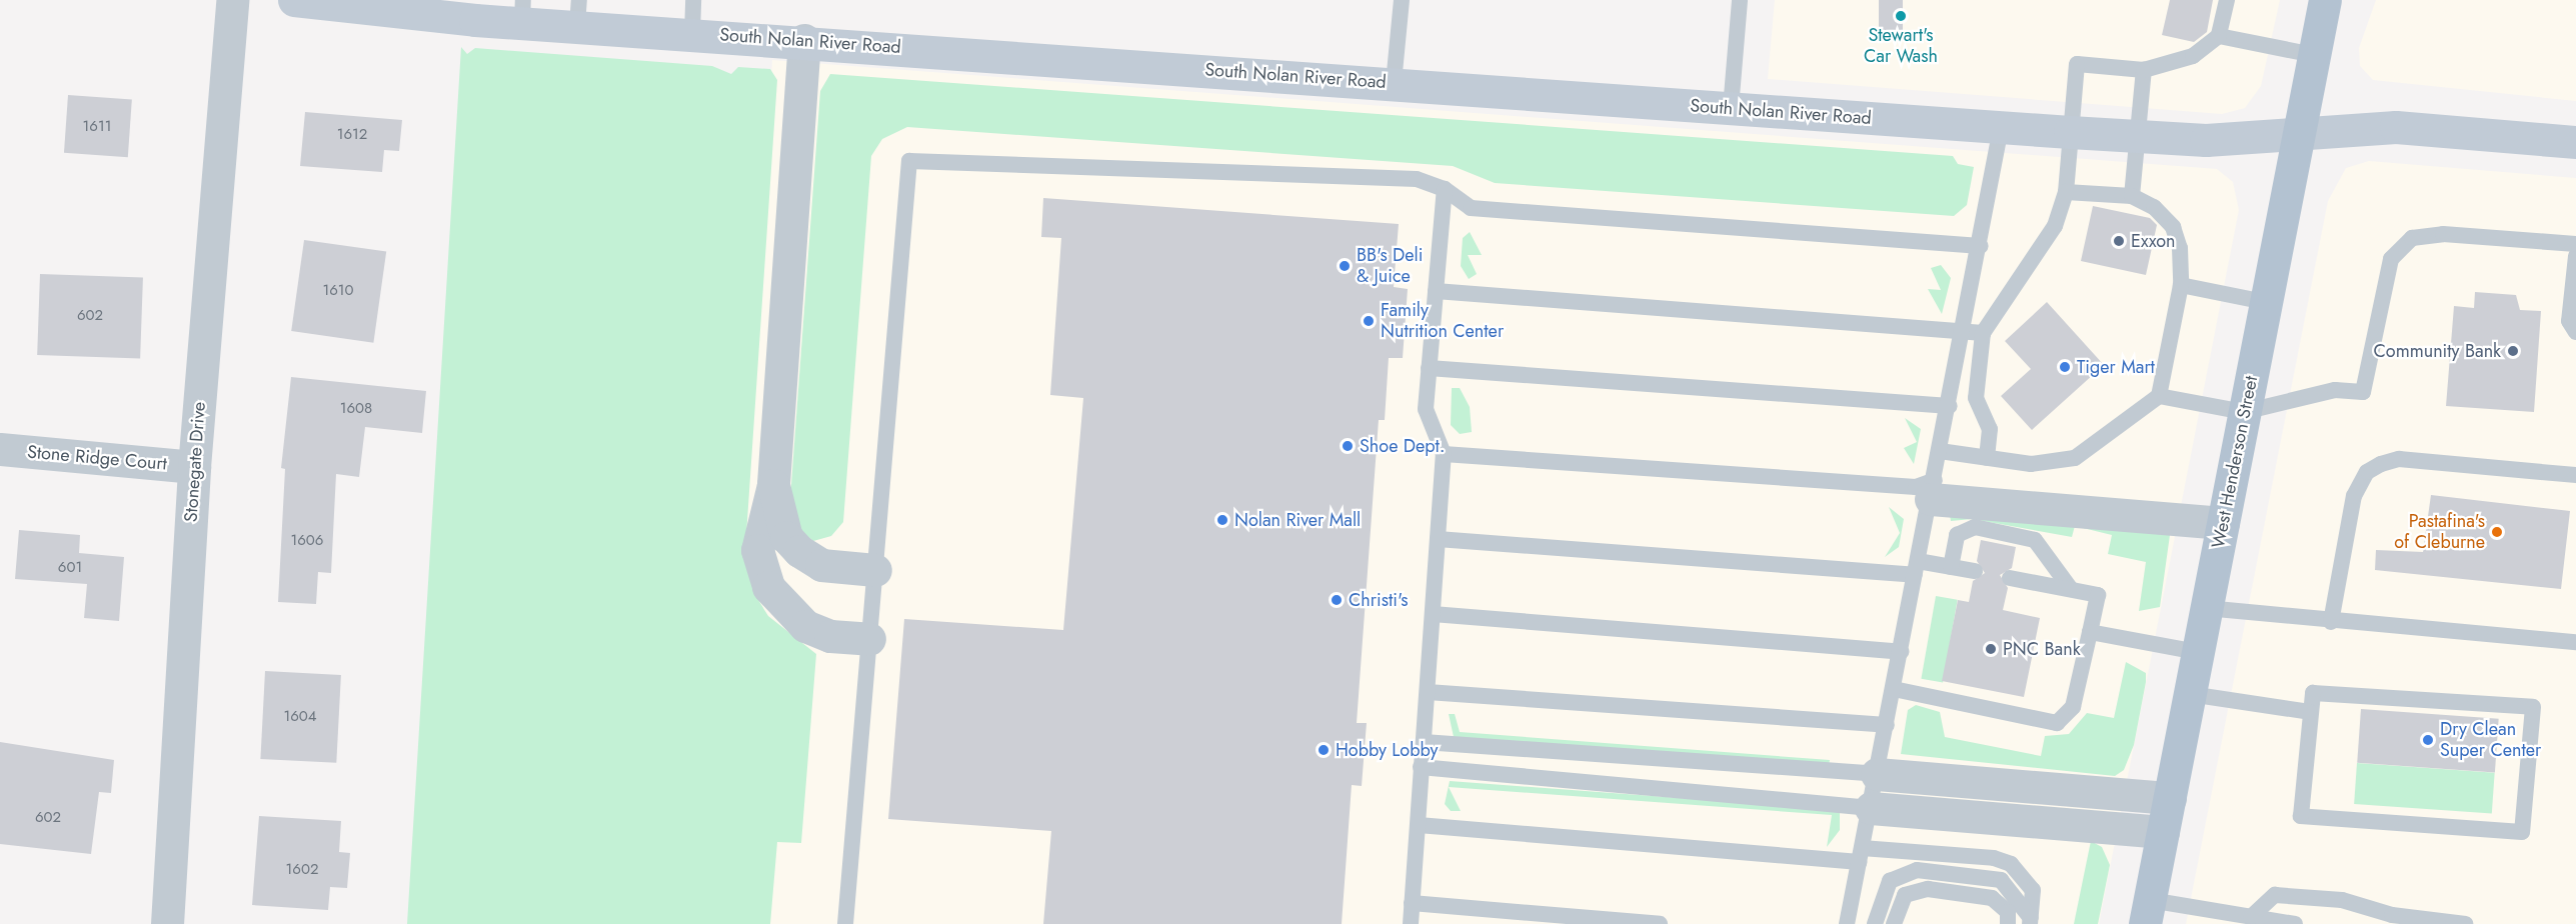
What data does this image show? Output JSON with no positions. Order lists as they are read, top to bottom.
{
  "streets": {
    "main road": ["South Nolan River Road", "West Henderson Street"],
    "street": ["Stone Ridge Court", "Stonegate Drive"]
  },
  "crossings": [
    ["South Nolan River Road", "West Henderson Street"],
    ["Stone Ridge Court", "Stonegate Drive"]
  ],
  "places": [
    "Stewart's Car Wash",
    "Exxon",
    "BB's Deli & Juice",
    "Family Nutrition Center",
    "Community Bank",
    "Tiger Mart",
    "Shoe Dept.",
    "Nolan River Mall",
    "Pastafina's of Cleburne",
    "Christi's",
    "PNC Bank",
    "Dry Clean Super Center",
    "Hobby Lobby"
  ],
  "house_numbers": [
    "1611",
    "1612",
    "1610",
    "602",
    "1608",
    "1606",
    "601",
    "1604",
    "602",
    "1602"
  ]
}
